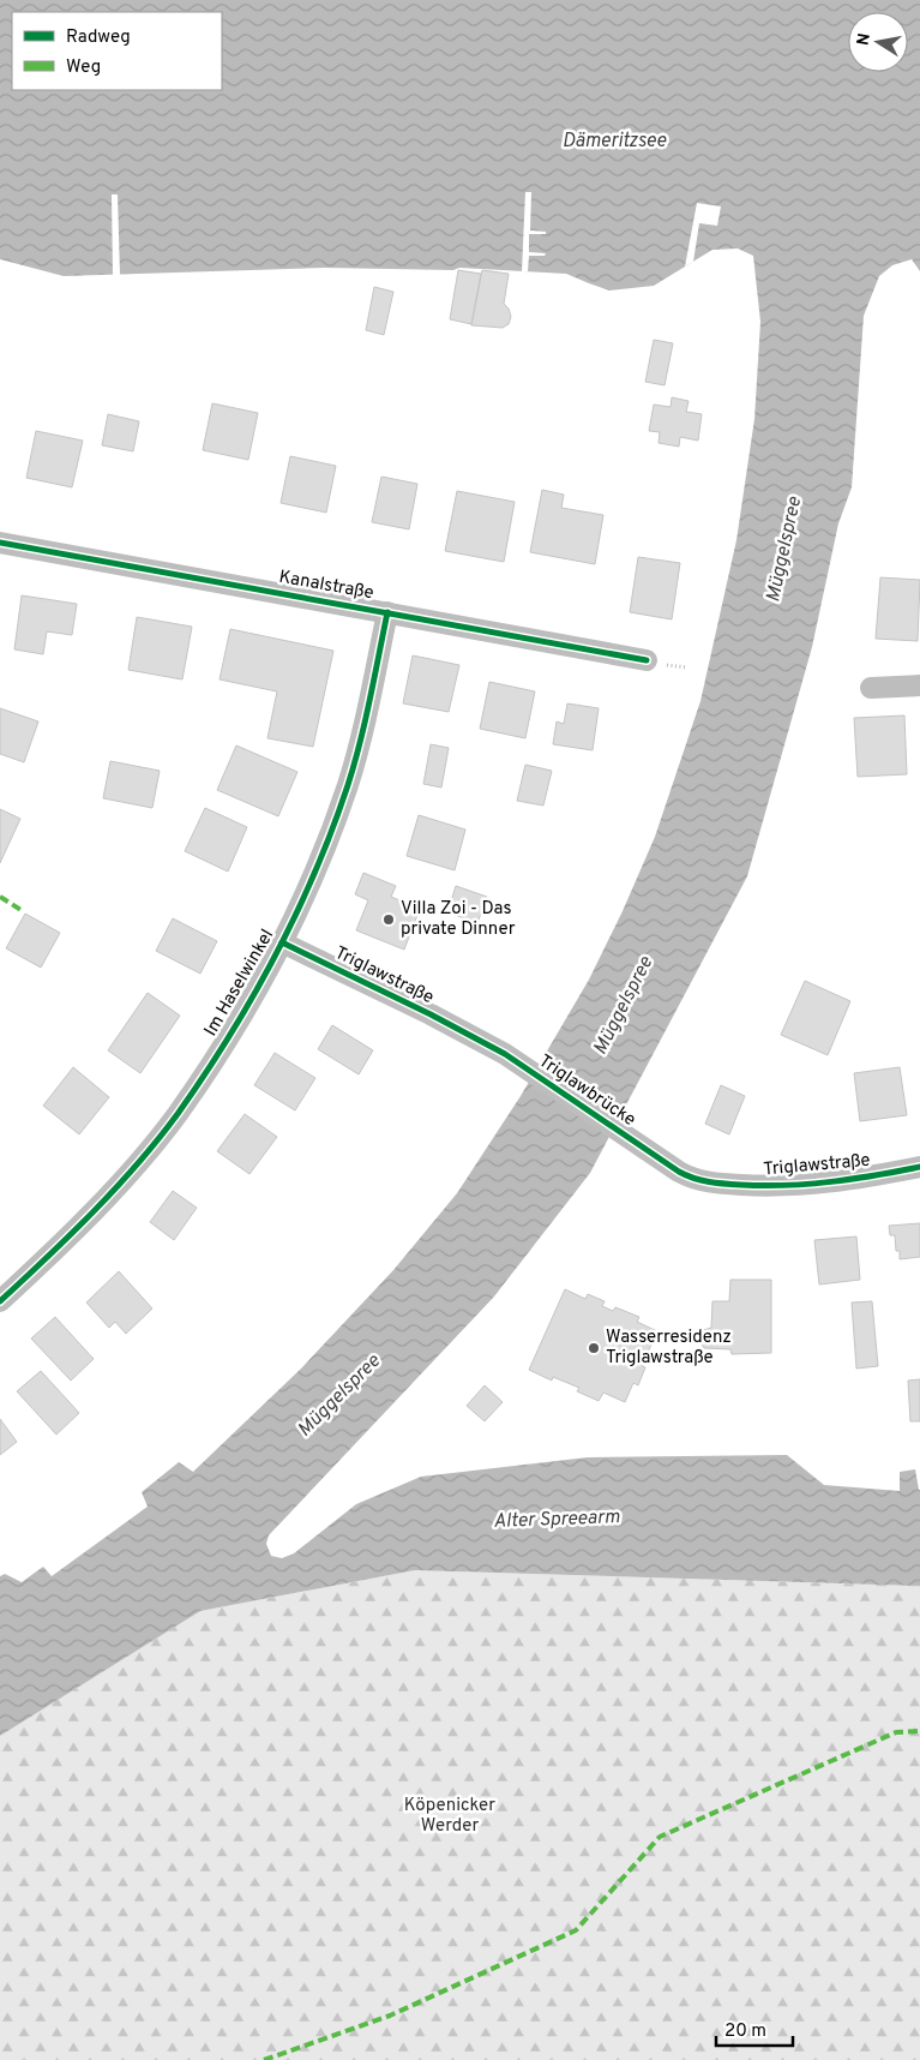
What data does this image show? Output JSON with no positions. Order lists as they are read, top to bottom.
{
  "streets": {
    "street": [
      "Kanalstraße",
      "Triglawstraße",
      "Im Haselwinkel",
      "Triglawbrücke"
    ]
  },
  "crossings": [
    ["Kanalstraße", "Im Haselwinkel"],
    ["Triglawstraße", "Im Haselwinkel"],
    ["Triglawstraße", "Triglawbrücke"]
  ],
  "water": ["Dämeritzsee", "Müggelspree", "Alter Spreearm"],
  "parks": ["Köpenicker Werder"],
  "places": ["Villa Zoi - Das private Dinner", "Wasserresidenz Triglawstraße"],
  "legend": ["Radweg", "Weg"],
  "scale_bar": "20 m",
  "north": "left"
}
